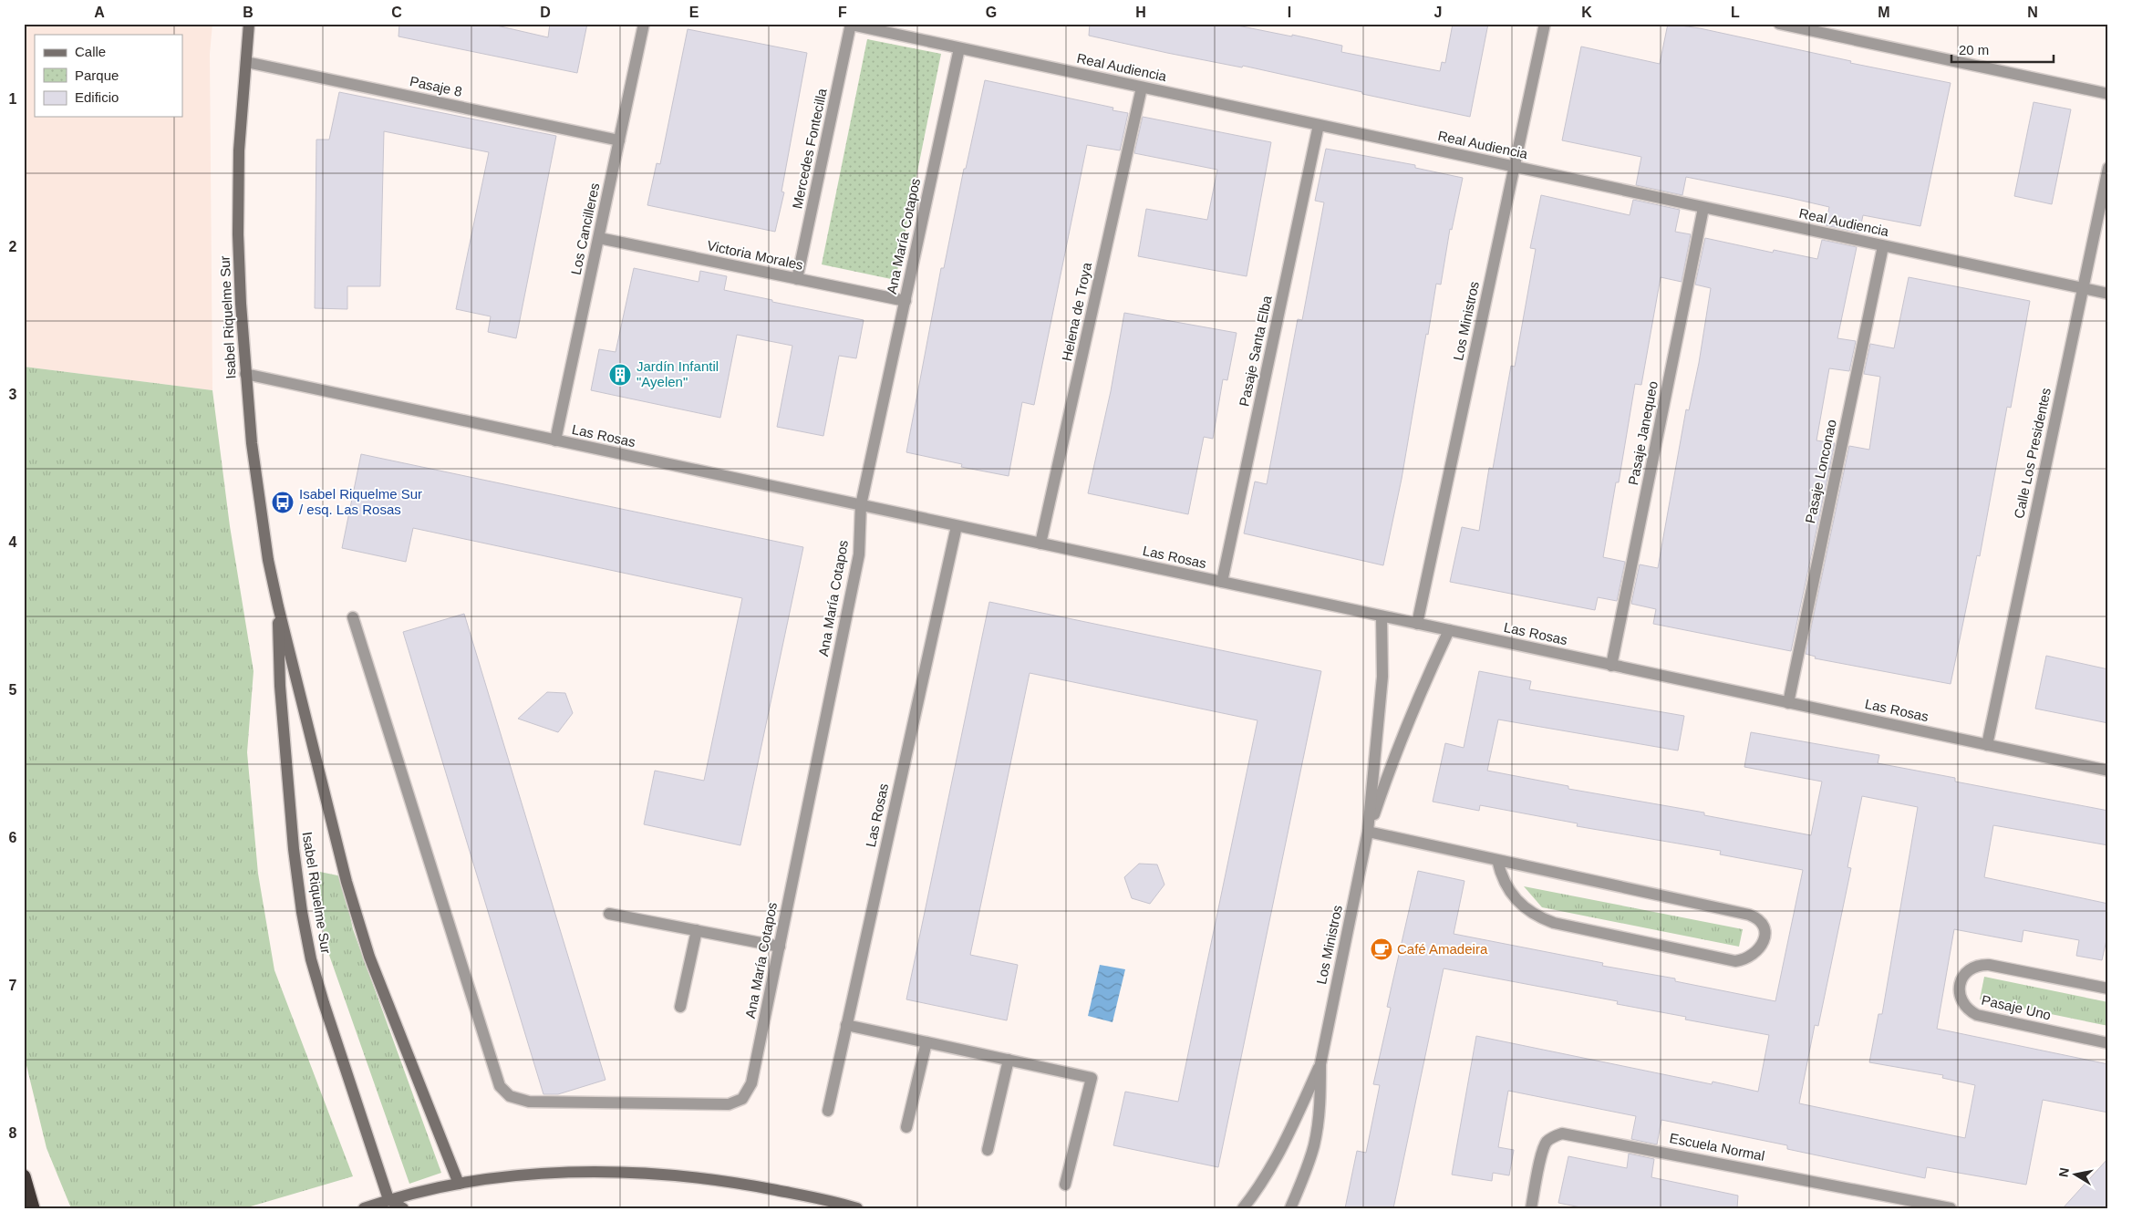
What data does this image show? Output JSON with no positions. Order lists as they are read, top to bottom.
{
  "streets": {
    "street": [
      "Real Audiencia",
      "Pasaje 8",
      "Mercedes Fontecilla",
      "Los Cancilleres",
      "Ana María Cotapos",
      "Victoria Morales",
      "Helena de Troya",
      "Isabel Riquelme Sur",
      "Los Ministros",
      "Pasaje Santa Elba",
      "Pasaje Janequeo",
      "Las Rosas",
      "Calle Los Presidentes",
      "Pasaje Lonconao",
      "Pasaje Uno",
      "Escuela Normal"
    ]
  },
  "crossings": [
    ["Real Audiencia", "Mercedes Fontecilla"],
    ["Real Audiencia", "Ana María Cotapos"],
    ["Real Audiencia", "Helena de Troya"],
    ["Real Audiencia", "Los Ministros"],
    ["Real Audiencia", "Pasaje Santa Elba"],
    ["Real Audiencia", "Pasaje Janequeo"],
    ["Real Audiencia", "Calle Los Presidentes"],
    ["Real Audiencia", "Pasaje Lonconao"],
    ["Pasaje 8", "Los Cancilleres"],
    ["Pasaje 8", "Isabel Riquelme Sur"],
    ["Mercedes Fontecilla", "Victoria Morales"],
    ["Los Cancilleres", "Victoria Morales"],
    ["Los Cancilleres", "Las Rosas"],
    ["Ana María Cotapos", "Victoria Morales"],
    ["Ana María Cotapos", "Las Rosas"],
    ["Helena de Troya", "Las Rosas"],
    ["Isabel Riquelme Sur", "Las Rosas"],
    ["Los Ministros", "Las Rosas"],
    ["Pasaje Santa Elba", "Las Rosas"],
    ["Pasaje Janequeo", "Las Rosas"],
    ["Las Rosas", "Calle Los Presidentes"],
    ["Las Rosas", "Pasaje Lonconao"]
  ],
  "places": {
    "building": ["Jardín Infantil \"Ayelen\""],
    "bus stop": ["Isabel Riquelme Sur / esq. Las Rosas"],
    "cafe": ["Café Amadeira"]
  },
  "legend": ["Calle", "Parque", "Edificio"],
  "scale_bar": "20 m",
  "north": "left",
  "grid": {
    "columns": [
      "A",
      "B",
      "C",
      "D",
      "E",
      "F",
      "G",
      "H",
      "I",
      "J",
      "K",
      "L",
      "M",
      "N"
    ],
    "rows": [
      "1",
      "2",
      "3",
      "4",
      "5",
      "6",
      "7",
      "8"
    ]
  }
}
